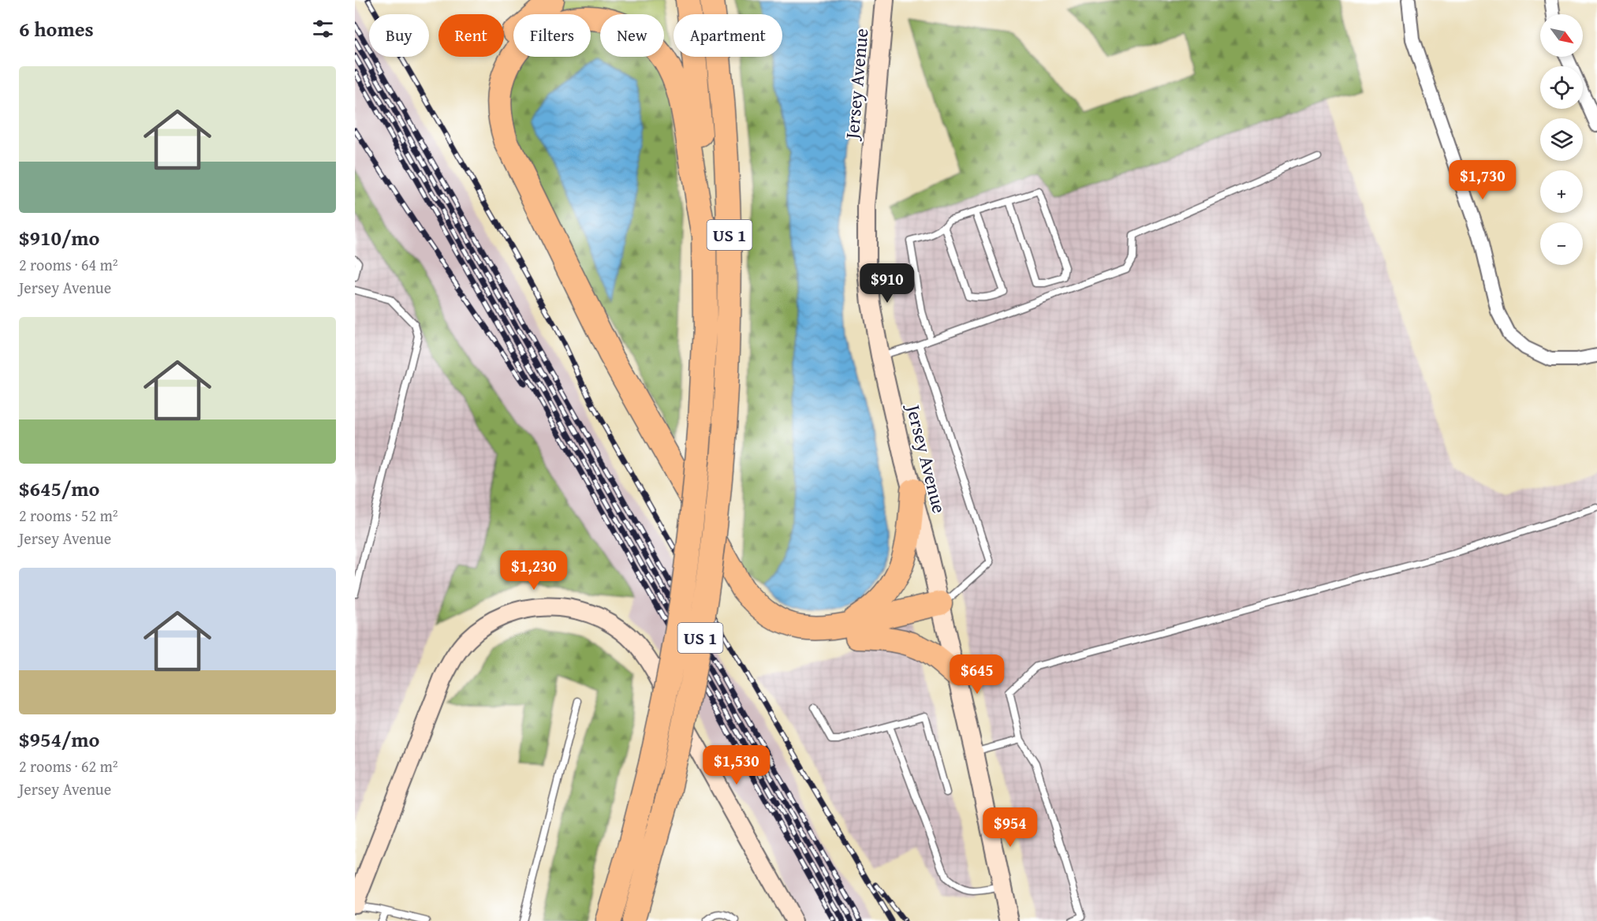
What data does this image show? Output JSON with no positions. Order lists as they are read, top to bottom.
{
  "streets": {
    "highway": ["US 1"],
    "main road": ["Jersey Avenue"]
  },
  "north": "bottom right",
  "page": {
    "heading": "6 homes",
    "map_buttons": ["+", "−"],
    "chip": [
      "Buy",
      "Rent",
      "Filters",
      "New",
      "Apartment"
    ],
    "list": [
      {
        "name": "$910/mo",
        "note": "2 rooms · 64 m² · Jersey Avenue"
      },
      {
        "name": "$645/mo",
        "note": "2 rooms · 52 m² · Jersey Avenue"
      },
      {
        "name": "$954/mo",
        "note": "2 rooms · 62 m² · Jersey Avenue"
      }
    ],
    "price": [
      "$1,730",
      "$910",
      "$1,230",
      "$645",
      "$1,530",
      "$954"
    ]
  }
}
